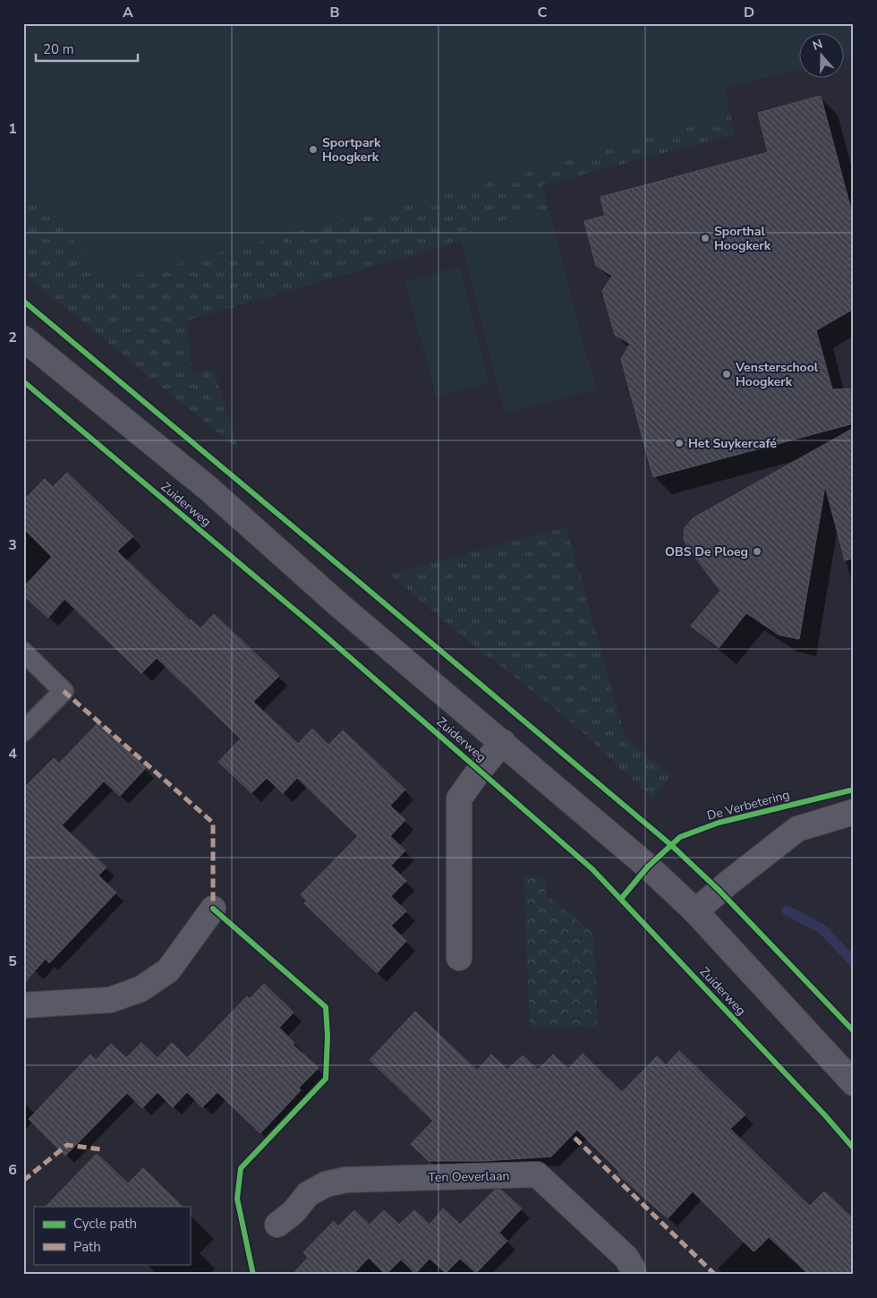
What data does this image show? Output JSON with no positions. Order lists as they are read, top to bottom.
{
  "streets": {
    "street": ["Zuiderweg", "Ten Oeverlaan"],
    "cycle path": ["De Verbetering"]
  },
  "places": [
    "Sportpark Hoogkerk",
    "Sporthal Hoogkerk",
    "Vensterschool Hoogkerk",
    "Het Suykercafé",
    "OBS De Ploeg"
  ],
  "legend": ["Cycle path", "Path"],
  "scale_bar": "20 m",
  "north": "top",
  "grid": {
    "columns": [
      "A",
      "B",
      "C",
      "D"
    ],
    "rows": [
      "1",
      "2",
      "3",
      "4",
      "5",
      "6"
    ]
  }
}
